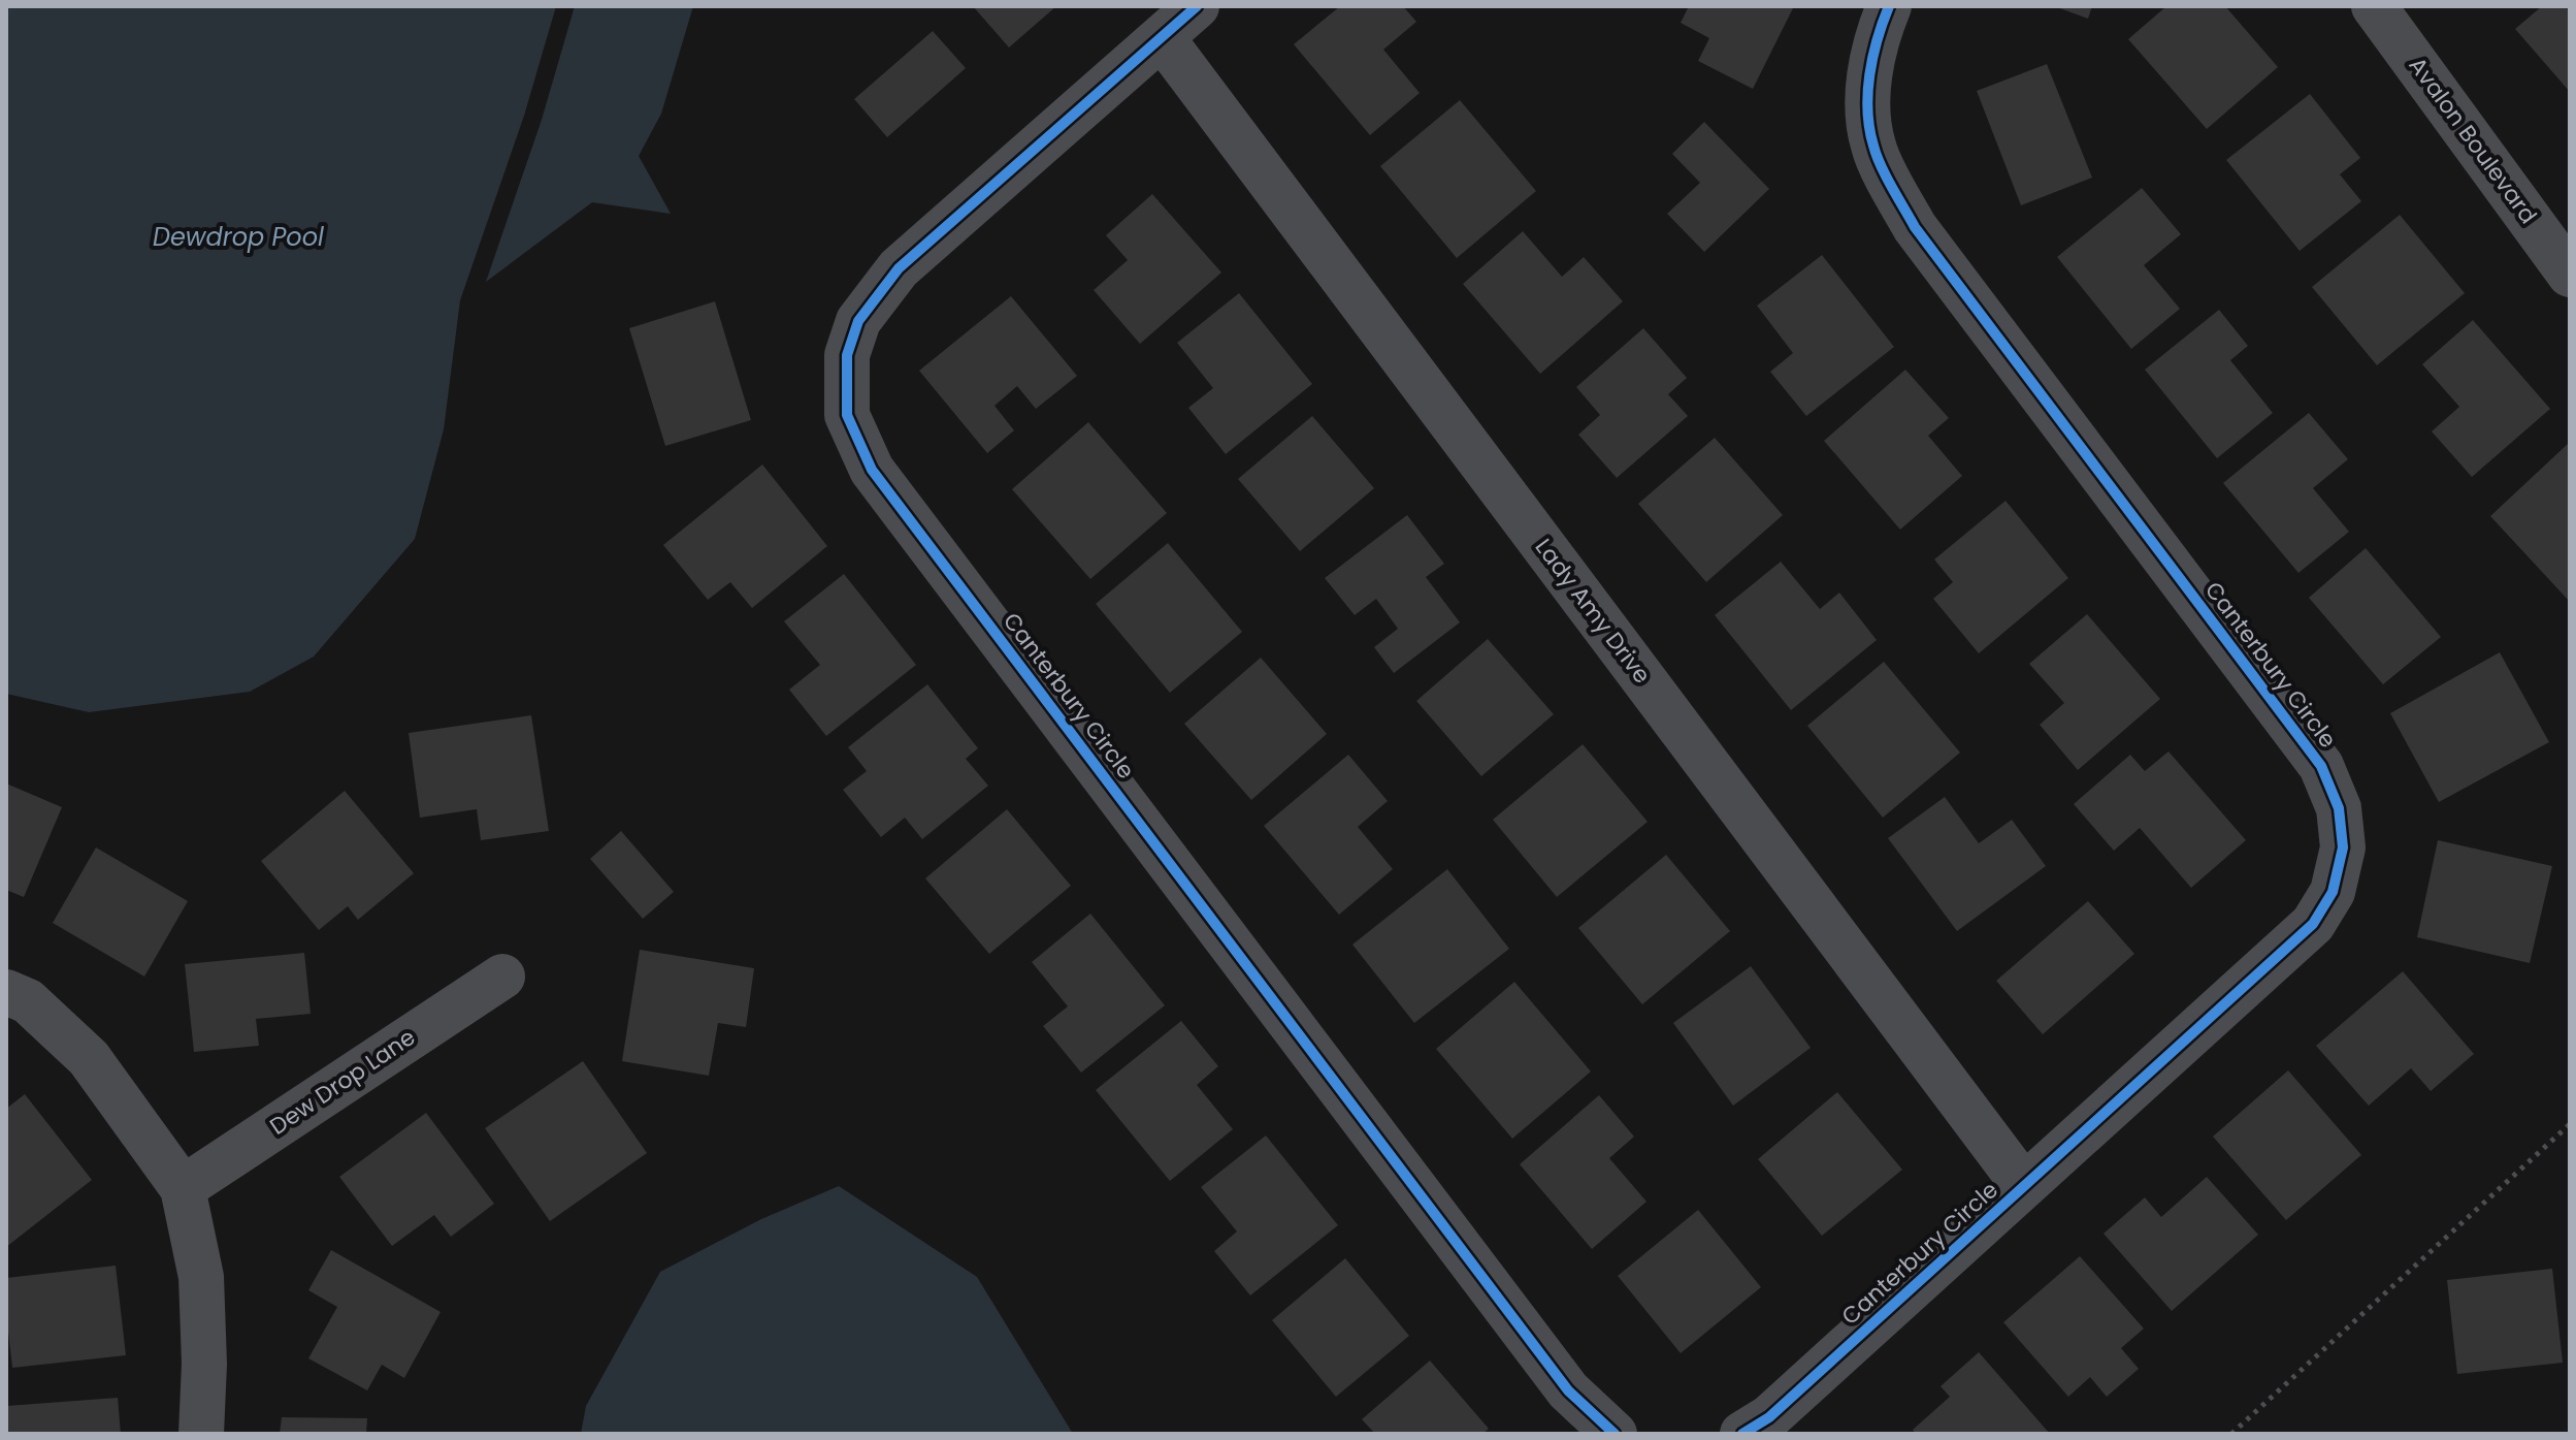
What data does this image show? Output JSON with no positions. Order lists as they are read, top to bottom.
{
  "streets": {
    "street": [
      "Avalon Boulevard",
      "Lady Amy Drive",
      "Canterbury Circle",
      "Dew Drop Lane"
    ]
  },
  "crossings": [
    ["Lady Amy Drive", "Canterbury Circle"]
  ],
  "water": ["Dewdrop Pool"]
}
